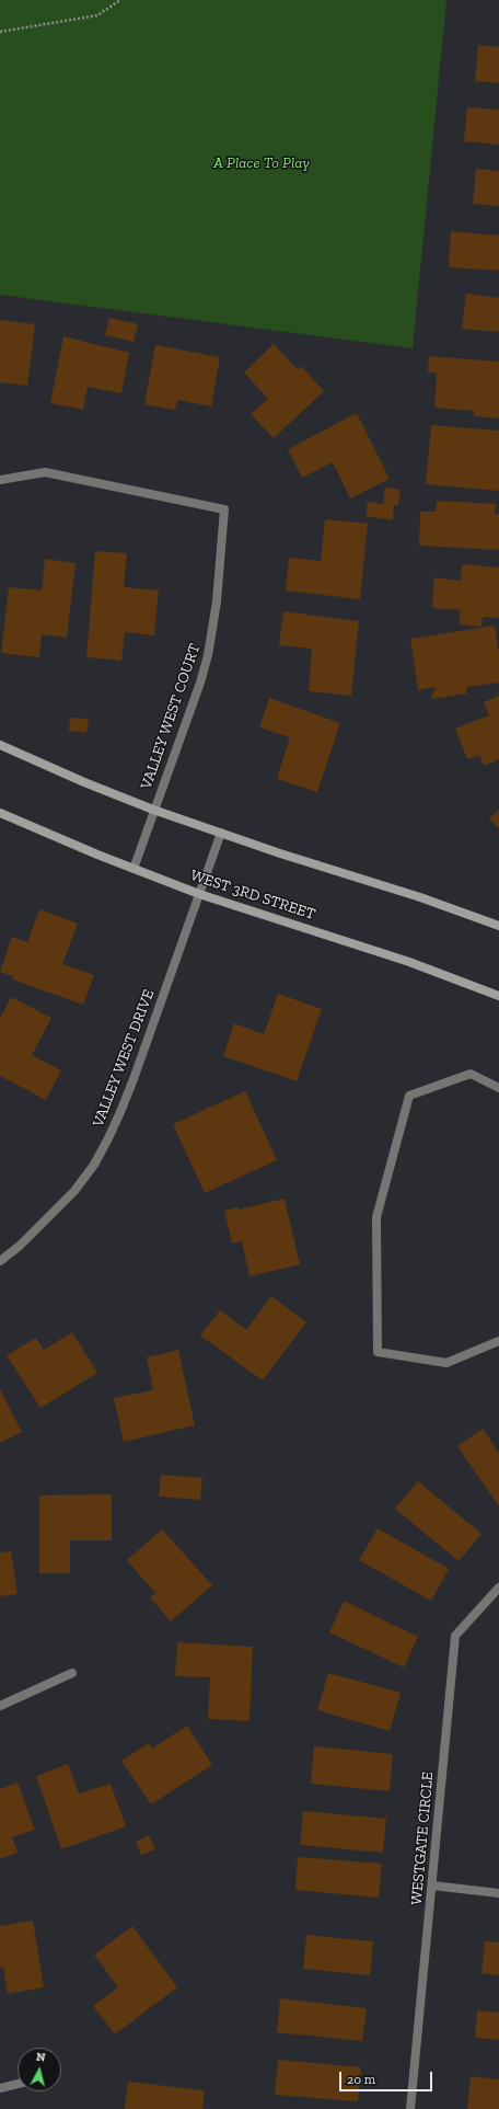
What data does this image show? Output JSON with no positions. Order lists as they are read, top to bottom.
{
  "streets": {
    "main road": ["WEST 3RD STREET"],
    "street": ["VALLEY WEST COURT", "VALLEY WEST DRIVE", "WESTGATE CIRCLE"]
  },
  "crossings": [
    ["VALLEY WEST COURT", "WEST 3RD STREET"],
    ["WEST 3RD STREET", "VALLEY WEST DRIVE"]
  ],
  "parks": ["A Place To Play"],
  "scale_bar": "20 m",
  "north": "top"
}
